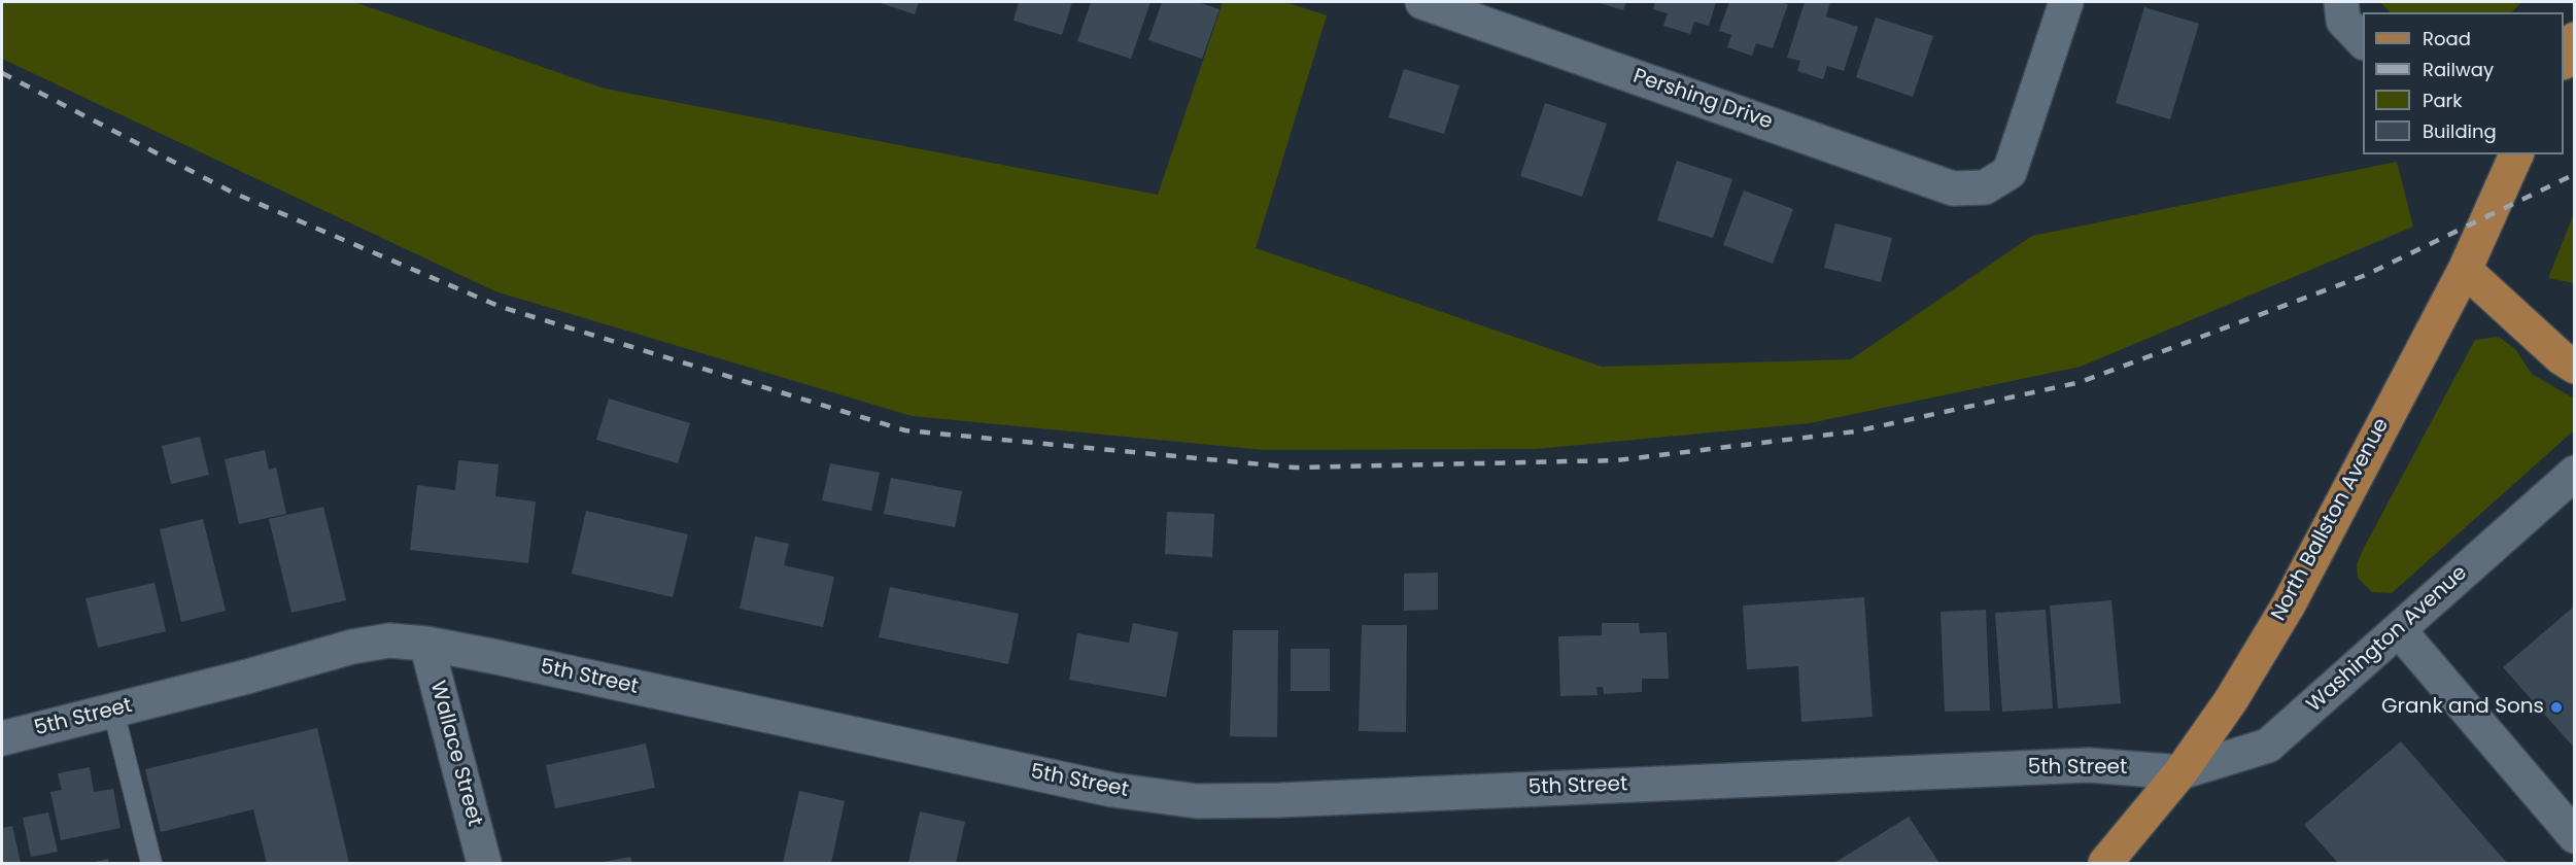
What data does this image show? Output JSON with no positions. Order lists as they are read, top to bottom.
{
  "streets": {
    "main road": ["North Ballston Avenue"],
    "street": [
      "Pershing Drive",
      "Washington Avenue",
      "5th Street",
      "Wallace Street"
    ]
  },
  "crossings": [
    ["North Ballston Avenue", "Washington Avenue"],
    ["North Ballston Avenue", "5th Street"],
    ["Washington Avenue", "5th Street"],
    ["5th Street", "Wallace Street"]
  ],
  "places": ["Grank and Sons"],
  "legend": [
    "Road",
    "Railway",
    "Park",
    "Building"
  ]
}
